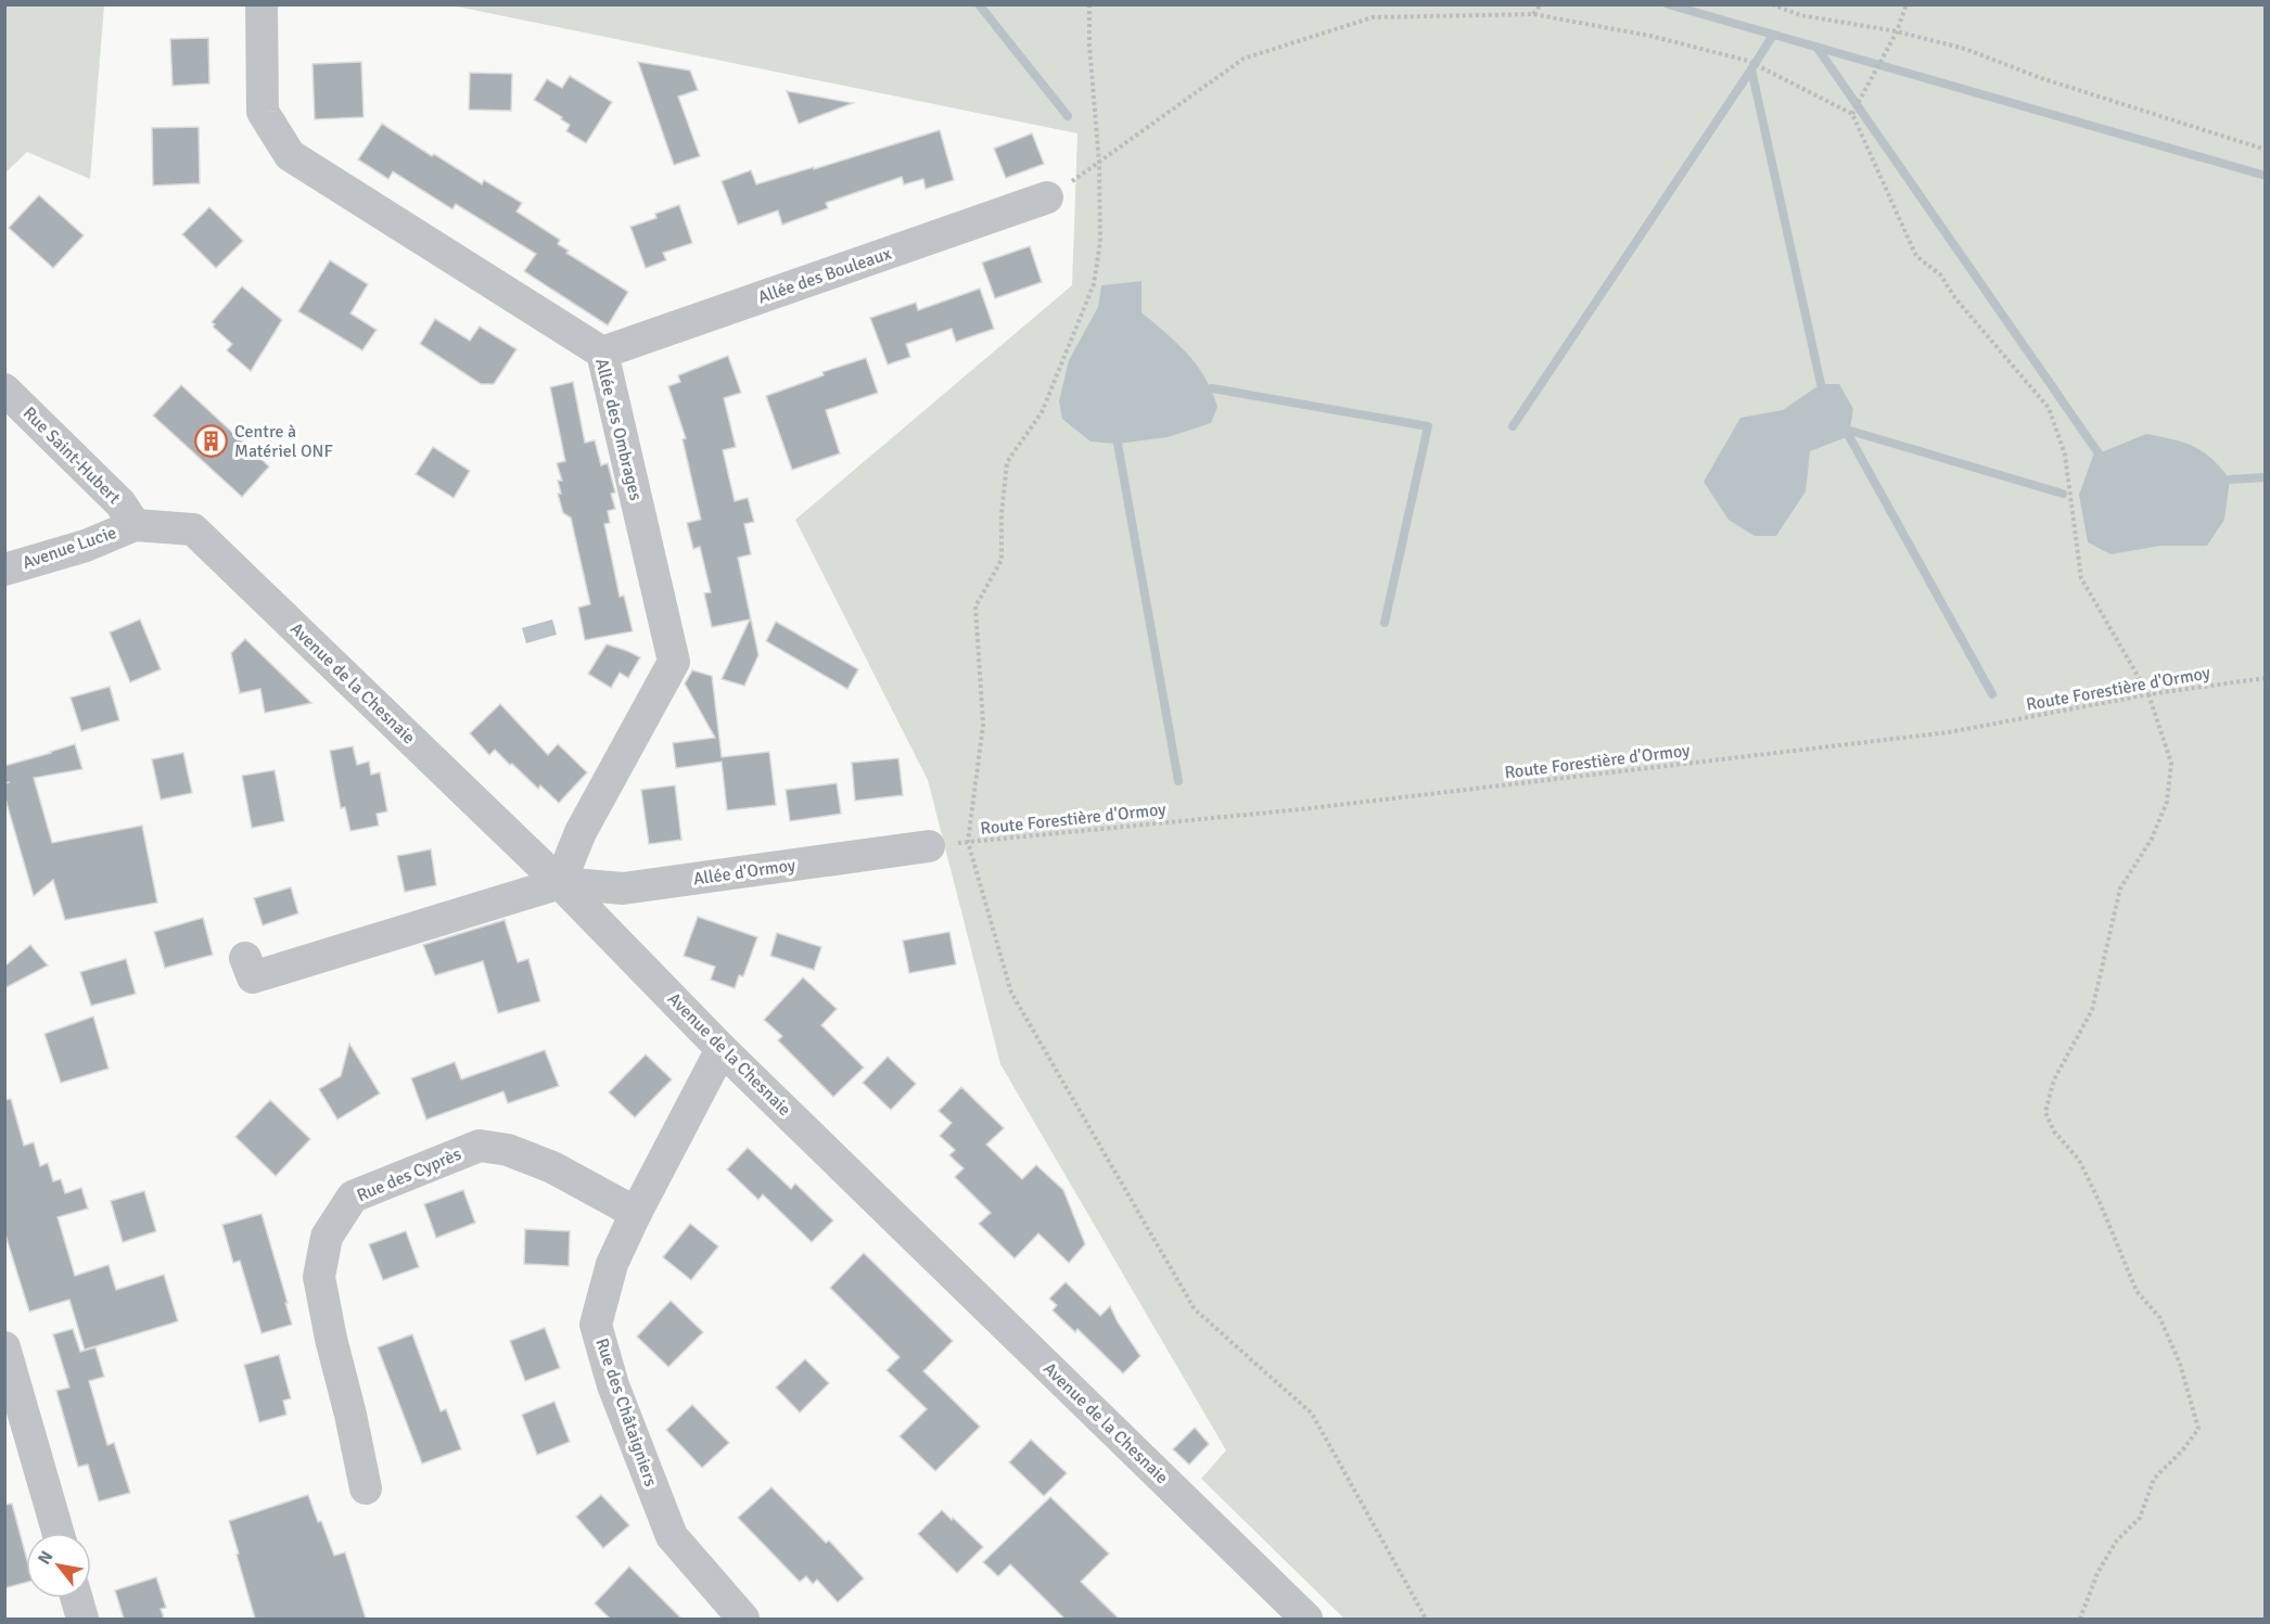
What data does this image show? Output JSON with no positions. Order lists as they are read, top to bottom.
{
  "streets": {
    "street": [
      "Allée des Bouleaux",
      "Allée des Ombrages",
      "Rue Saint-Hubert",
      "Avenue Lucie",
      "Avenue de la Chesnaie",
      "Allée d'Ormoy",
      "Rue des Cyprès",
      "Rue des Châtaigniers"
    ],
    "path": ["Route Forestière d'Ormoy"]
  },
  "crossings": [
    ["Allée des Bouleaux", "Allée des Ombrages"],
    ["Allée des Ombrages", "Avenue de la Chesnaie"],
    ["Allée des Ombrages", "Allée d'Ormoy"],
    ["Rue Saint-Hubert", "Avenue Lucie"],
    ["Rue Saint-Hubert", "Avenue de la Chesnaie"],
    ["Avenue Lucie", "Avenue de la Chesnaie"],
    ["Avenue de la Chesnaie", "Allée d'Ormoy"],
    ["Avenue de la Chesnaie", "Rue des Châtaigniers"],
    ["Route Forestière d'Ormoy", "Allée d'Ormoy"],
    ["Rue des Cyprès", "Rue des Châtaigniers"]
  ],
  "places": {
    "building": ["Centre à Matériel ONF"]
  },
  "north": "top left"
}
